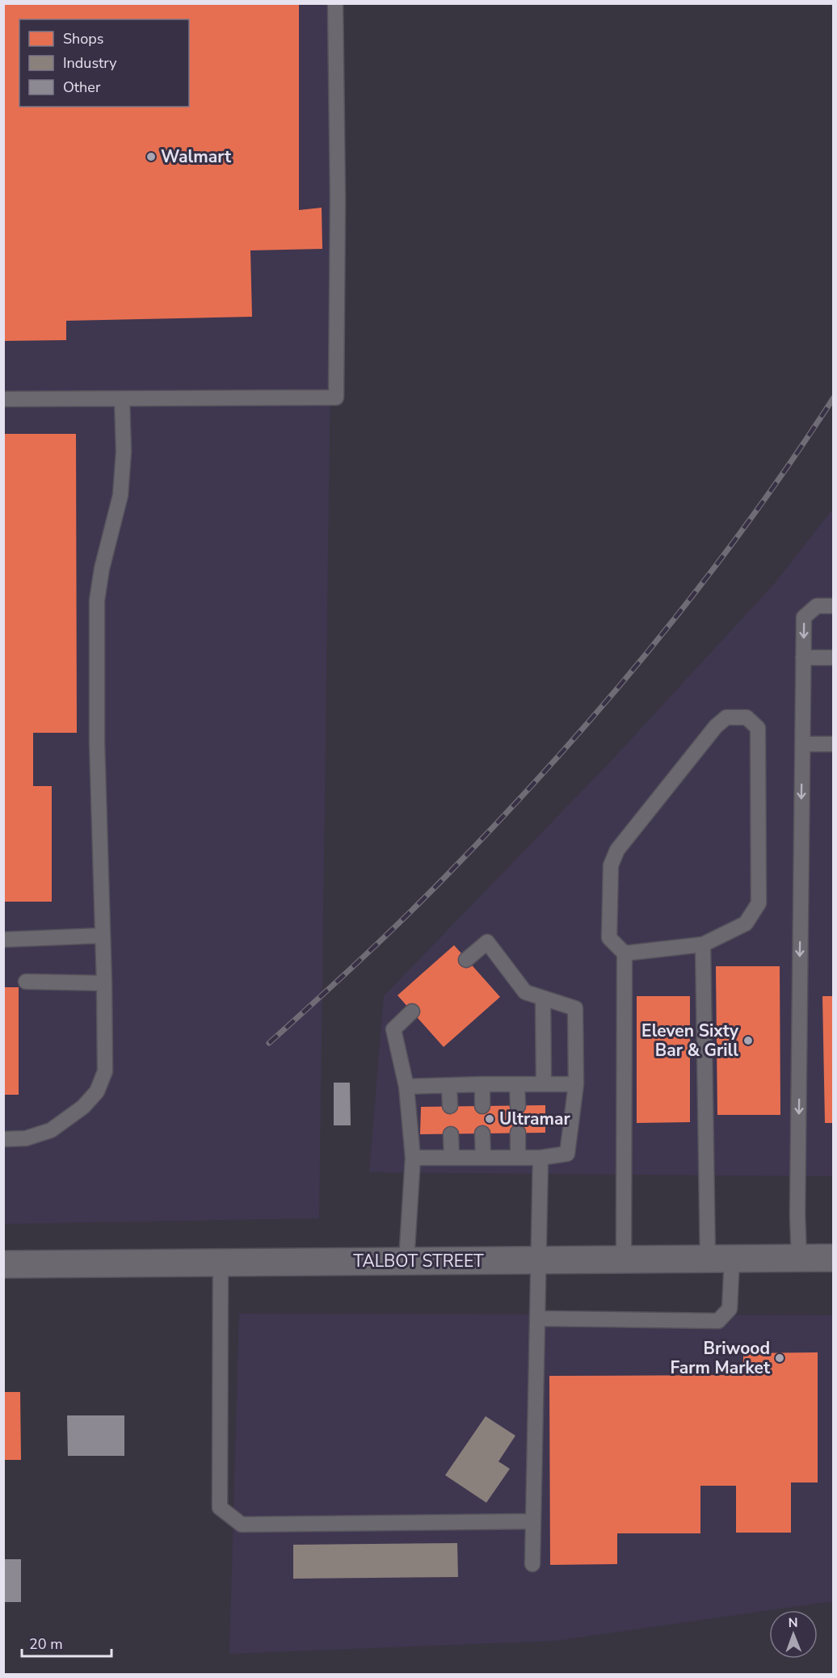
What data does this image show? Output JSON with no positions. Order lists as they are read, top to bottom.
{
  "streets": {
    "main road": ["TALBOT STREET"]
  },
  "places": [
    "Walmart",
    "Eleven Sixty Bar & Grill",
    "Ultramar",
    "Briwood Farm Market"
  ],
  "legend": ["Shops", "Industry", "Other"],
  "scale_bar": "20 m",
  "north": "top"
}
